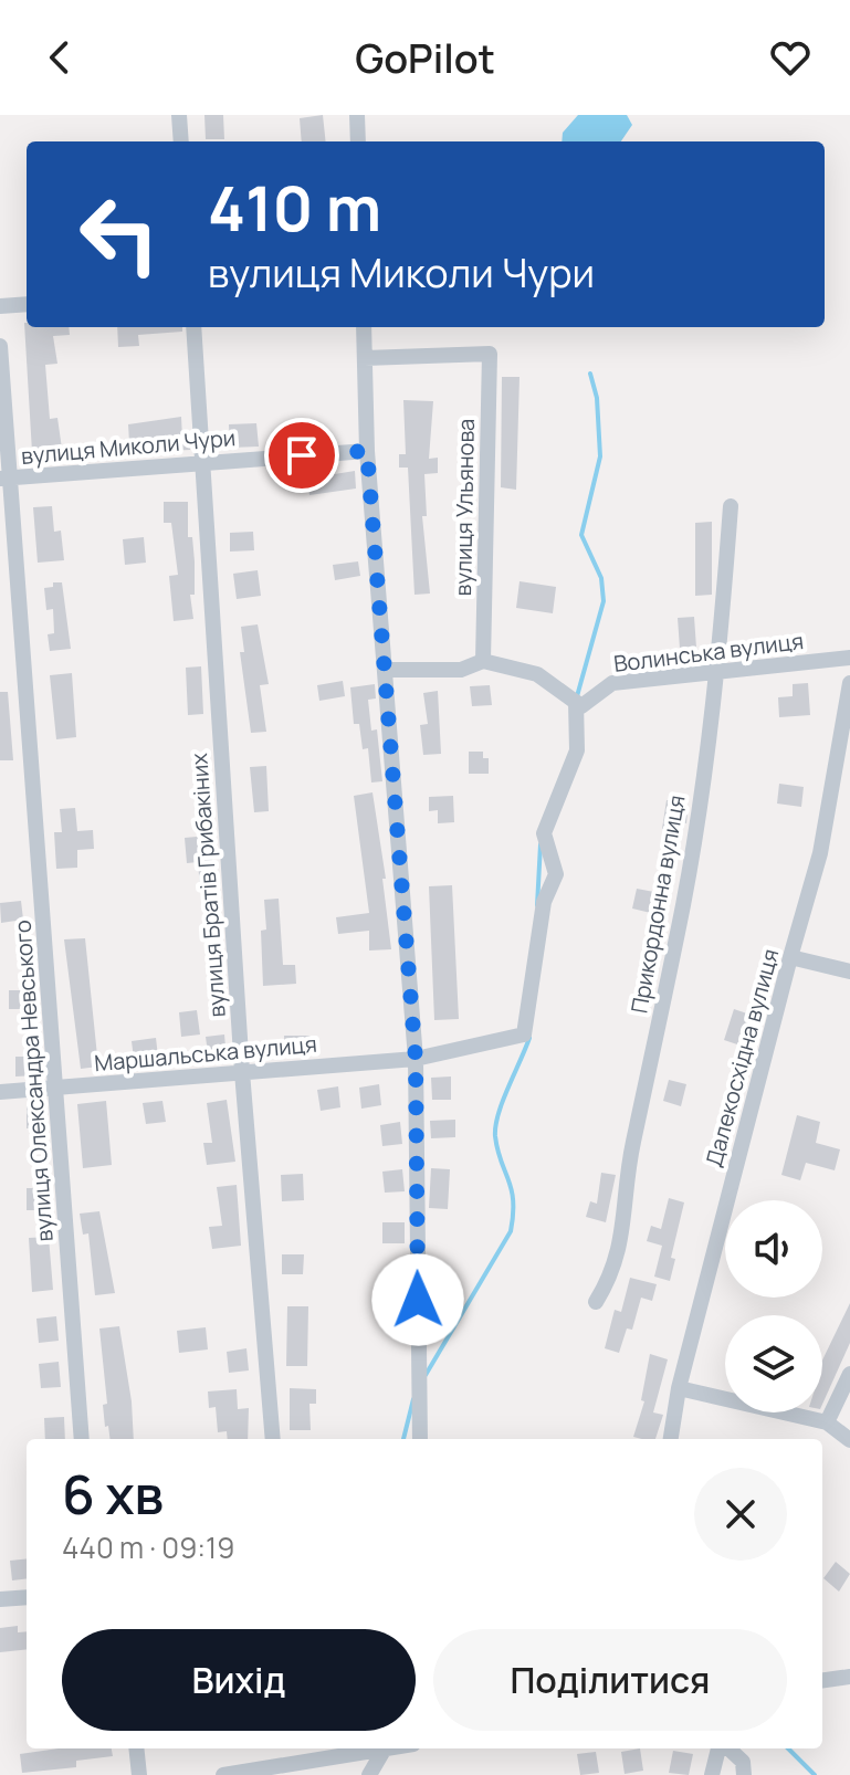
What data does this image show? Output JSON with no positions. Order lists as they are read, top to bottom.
{
  "streets": {
    "street": [
      "вулиця Миколи Чури",
      "вулиця Ульянова",
      "Волинська вулиця",
      "вулиця Братів Грибакіних",
      "Прикордонна вулиця",
      "Маршальська вулиця",
      "Далекосхідна вулиця",
      "вулиця Олександра Невського"
    ]
  },
  "crossings": [
    ["вулиця Миколи Чури", "вулиця Братів Грибакіних"],
    ["вулиця Миколи Чури", "вулиця Олександра Невського"],
    ["Волинська вулиця", "Прикордонна вулиця"],
    ["Волинська вулиця", "Маршальська вулиця"],
    ["вулиця Братів Грибакіних", "Маршальська вулиця"],
    ["Маршальська вулиця", "вулиця Олександра Невського"]
  ],
  "page": {
    "header": "GoPilot",
    "turn": ["410 m", "вулиця Миколи Чури"],
    "heading": ["6 хв", "440 m · 09:19"],
    "buttons": ["Вихід", "Поділитися"]
  }
}
